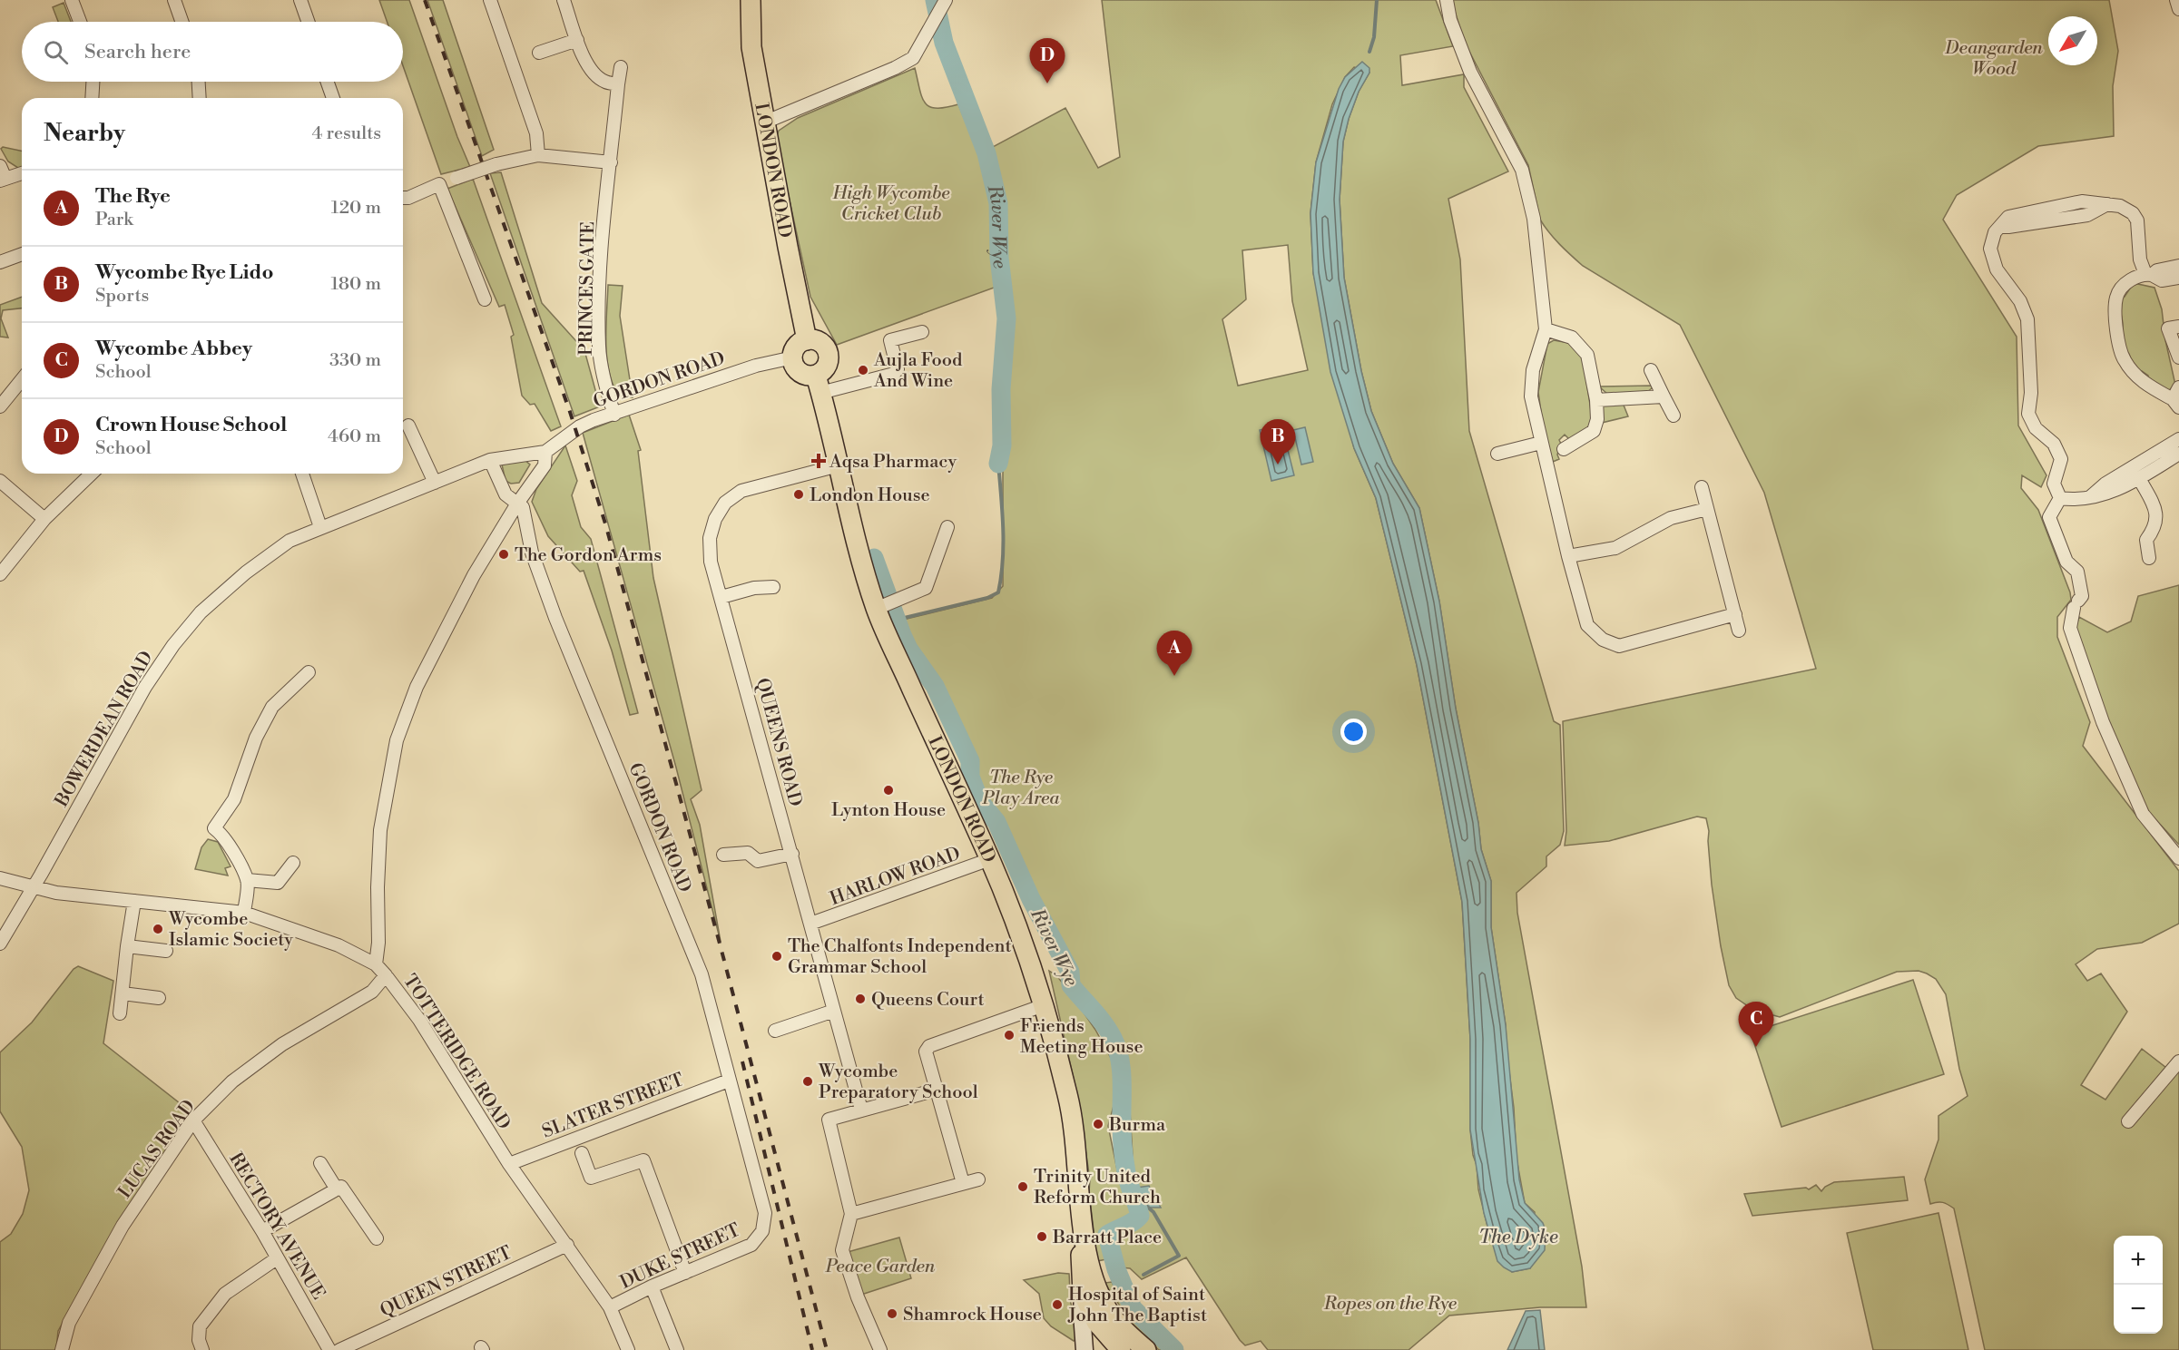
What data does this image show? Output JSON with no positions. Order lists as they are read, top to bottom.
{
  "streets": {
    "main road": ["LONDON ROAD"],
    "street": [
      "PRINCES GATE",
      "GORDON ROAD",
      "BOWERDEAN ROAD",
      "QUEENS ROAD",
      "HARLOW ROAD",
      "TOTTERIDGE ROAD",
      "SLATER STREET",
      "LUCAS ROAD",
      "RECTORY AVENUE",
      "DUKE STREET",
      "QUEEN STREET"
    ]
  },
  "crossings": [
    ["LONDON ROAD", "GORDON ROAD"],
    ["LONDON ROAD", "QUEENS ROAD"],
    ["LONDON ROAD", "HARLOW ROAD"],
    ["PRINCES GATE", "GORDON ROAD"],
    ["GORDON ROAD", "BOWERDEAN ROAD"],
    ["GORDON ROAD", "SLATER STREET"],
    ["GORDON ROAD", "DUKE STREET"],
    ["BOWERDEAN ROAD", "TOTTERIDGE ROAD"],
    ["QUEENS ROAD", "HARLOW ROAD"],
    ["TOTTERIDGE ROAD", "SLATER STREET"],
    ["TOTTERIDGE ROAD", "LUCAS ROAD"],
    ["TOTTERIDGE ROAD", "DUKE STREET"],
    ["TOTTERIDGE ROAD", "QUEEN STREET"],
    ["LUCAS ROAD", "RECTORY AVENUE"]
  ],
  "water": ["River Wye", "The Dyke"],
  "parks": [
    "Deangarden Wood",
    "High Wycombe Cricket Club",
    "The Rye Play Area",
    "Peace Garden",
    "Ropes on the Rye"
  ],
  "places": {
    "other": [
      "Aujla Food And Wine",
      "London House",
      "The Gordon Arms",
      "Lynton House",
      "Wycombe Islamic Society",
      "The Chalfonts Independent Grammar School",
      "Queens Court",
      "Friends Meeting House",
      "Wycombe Preparatory School",
      "Burma",
      "Trinity United Reform Church",
      "Barratt Place",
      "Hospital of Saint John The Baptist",
      "Shamrock House"
    ],
    "health": ["Aqsa Pharmacy"]
  },
  "north": "bottom left",
  "page": {
    "search": "Search here",
    "pins": [
      "D",
      "B",
      "A",
      "C"
    ],
    "heading": ["Nearby", "4 results"],
    "list": [
      {
        "mark": "A",
        "name": "The Rye",
        "note": "Park",
        "value": "120 m"
      },
      {
        "mark": "B",
        "name": "Wycombe Rye Lido",
        "note": "Sports",
        "value": "180 m"
      },
      {
        "mark": "C",
        "name": "Wycombe Abbey",
        "note": "School",
        "value": "330 m"
      },
      {
        "mark": "D",
        "name": "Crown House School",
        "note": "School",
        "value": "460 m"
      }
    ],
    "map_buttons": ["+", "−"]
  }
}
